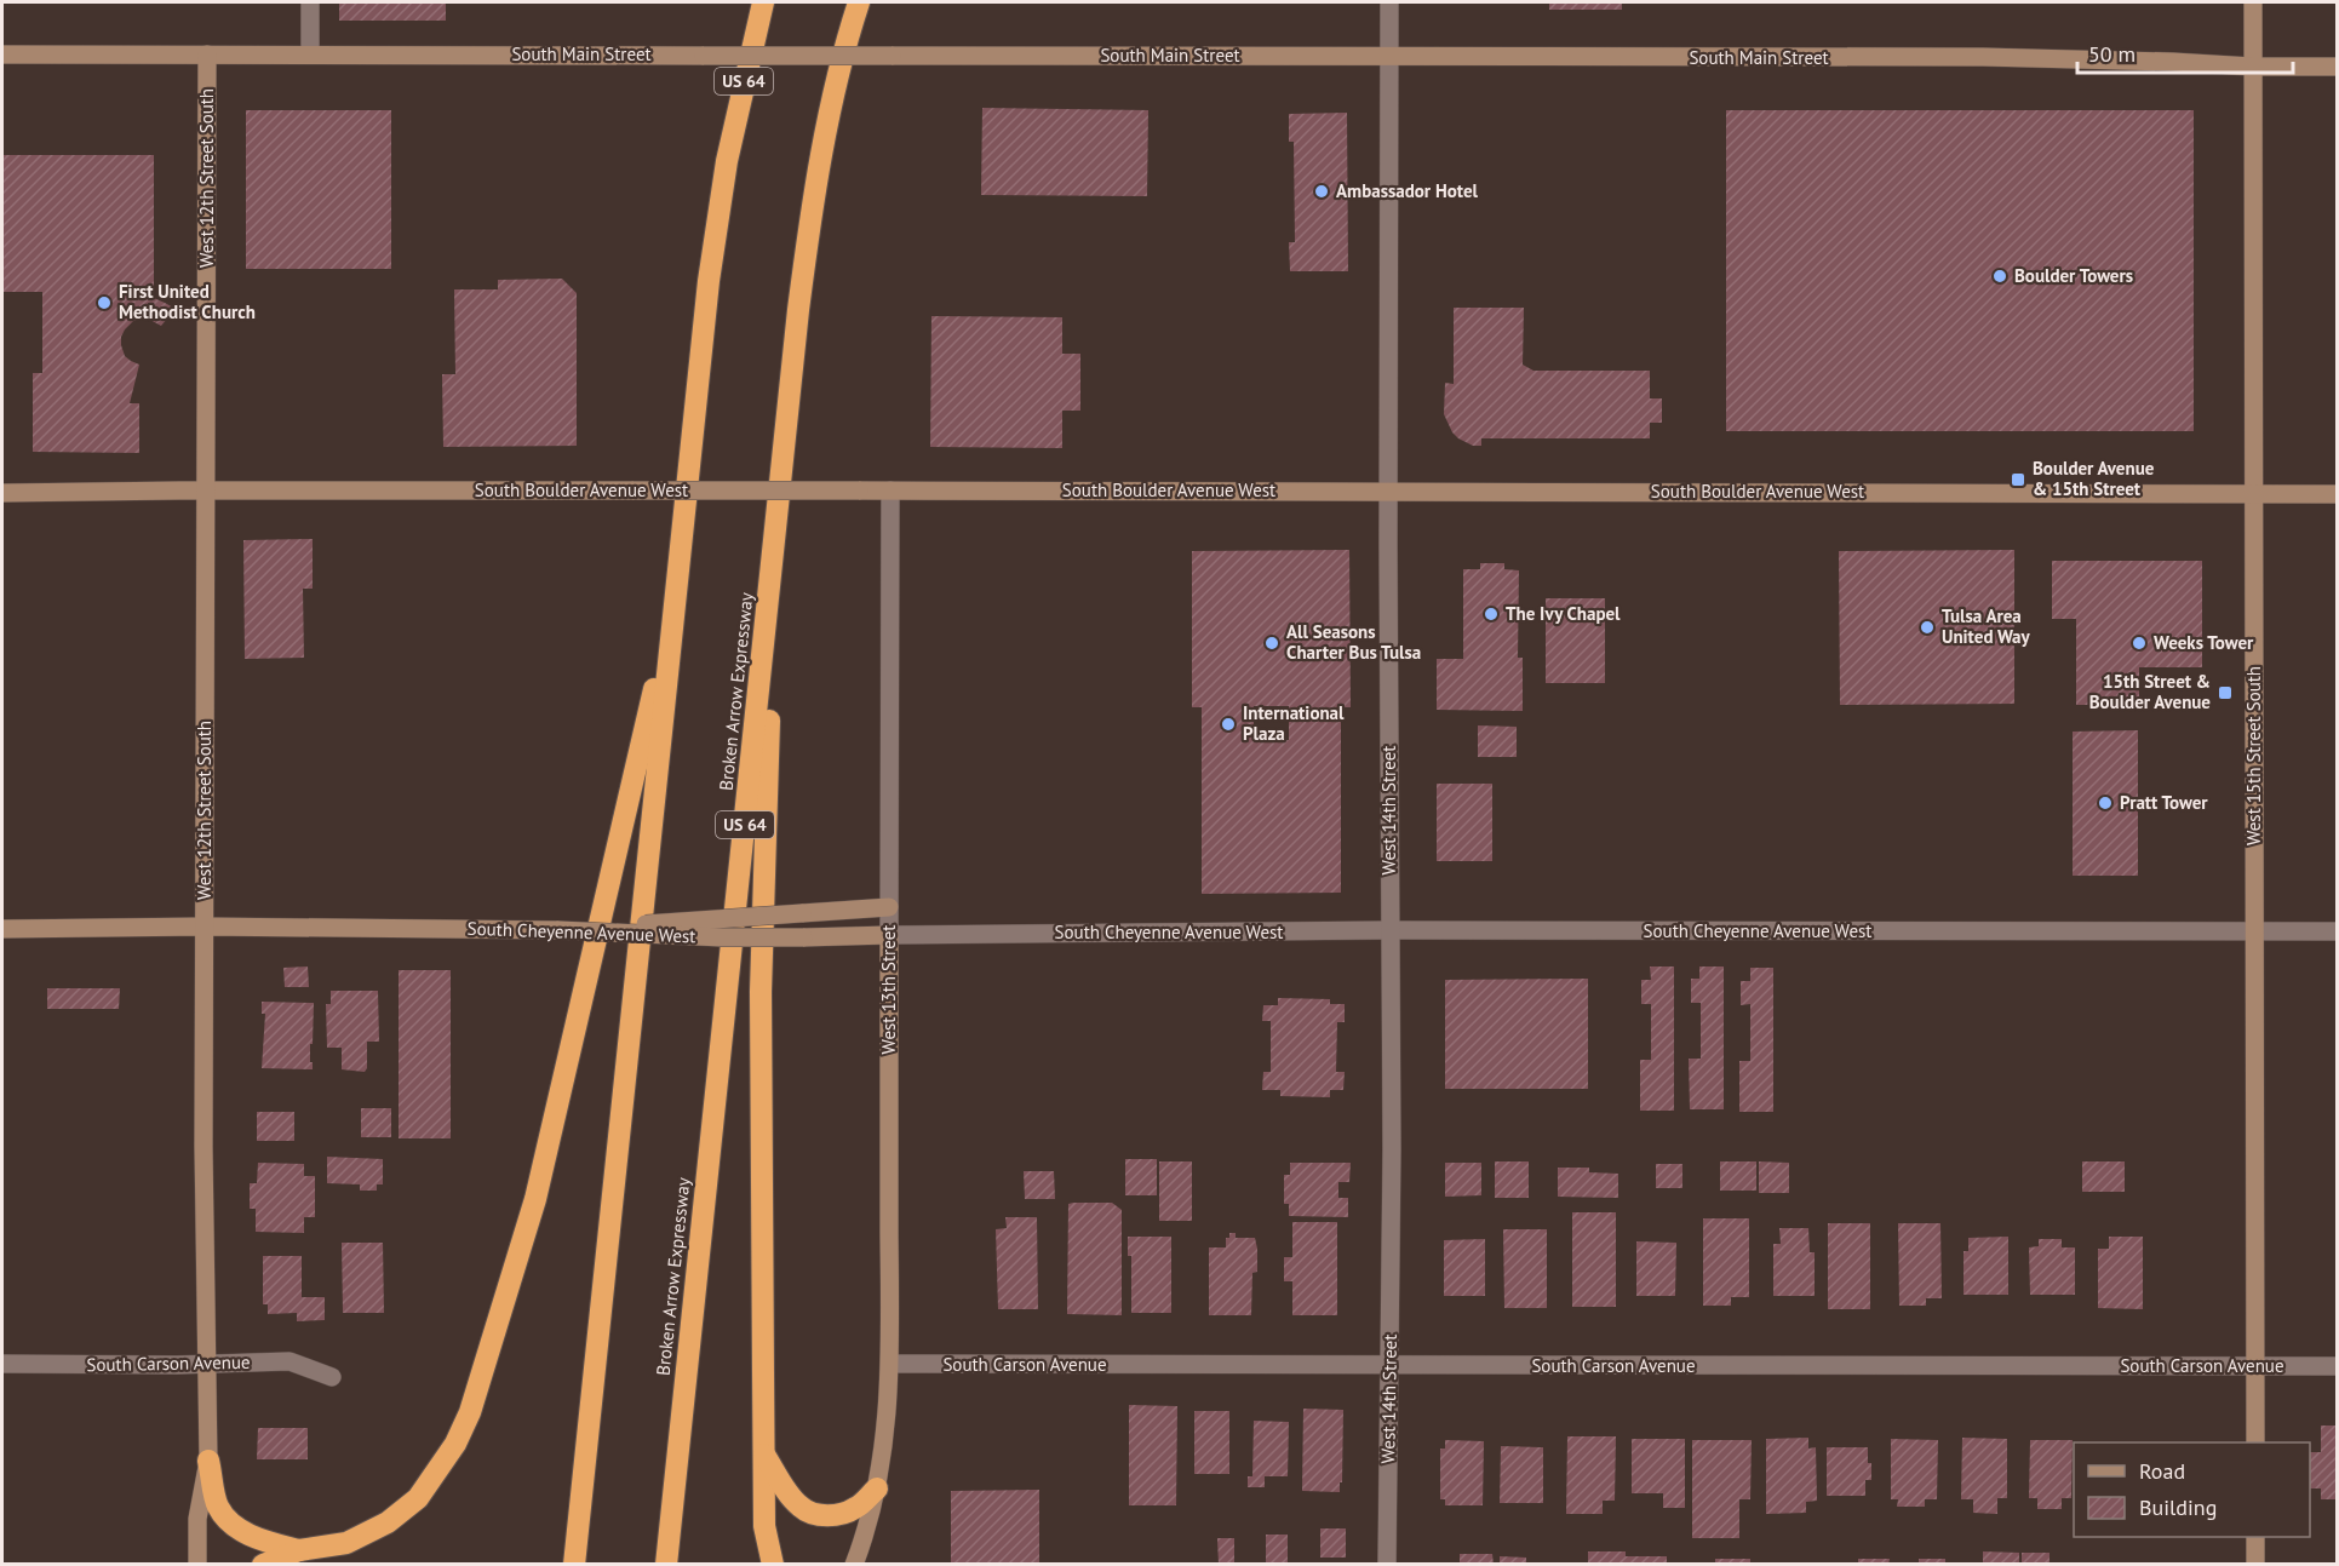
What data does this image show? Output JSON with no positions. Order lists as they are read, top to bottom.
{
  "streets": {
    "highway": ["US 64", "Broken Arrow Expressway"],
    "street": [
      "South Main Street",
      "West 12th Street South",
      "South Boulder Avenue West",
      "West 15th Street South",
      "West 14th Street",
      "South Cheyenne Avenue West",
      "West 13th Street",
      "South Carson Avenue"
    ]
  },
  "crossings": [
    ["South Main Street", "West 12th Street South"],
    ["South Main Street", "West 15th Street South"],
    ["South Main Street", "West 14th Street"],
    ["West 12th Street South", "South Boulder Avenue West"],
    ["West 12th Street South", "South Cheyenne Avenue West"],
    ["West 12th Street South", "South Carson Avenue"],
    ["South Boulder Avenue West", "West 15th Street South"],
    ["South Boulder Avenue West", "West 14th Street"],
    ["South Boulder Avenue West", "West 13th Street"],
    ["West 15th Street South", "South Cheyenne Avenue West"],
    ["West 15th Street South", "South Carson Avenue"],
    ["West 14th Street", "South Cheyenne Avenue West"],
    ["West 14th Street", "South Carson Avenue"],
    ["South Cheyenne Avenue West", "West 13th Street"],
    ["West 13th Street", "South Carson Avenue"]
  ],
  "places": {
    "other": [
      "Ambassador Hotel",
      "Boulder Towers",
      "First United Methodist Church",
      "The Ivy Chapel",
      "Tulsa Area United Way",
      "All Seasons Charter Bus Tulsa",
      "Weeks Tower",
      "International Plaza",
      "Pratt Tower"
    ],
    "transit": ["Boulder Avenue & 15th Street", "15th Street & Boulder Avenue"]
  },
  "legend": ["Road", "Building"],
  "scale_bar": "50 m"
}
